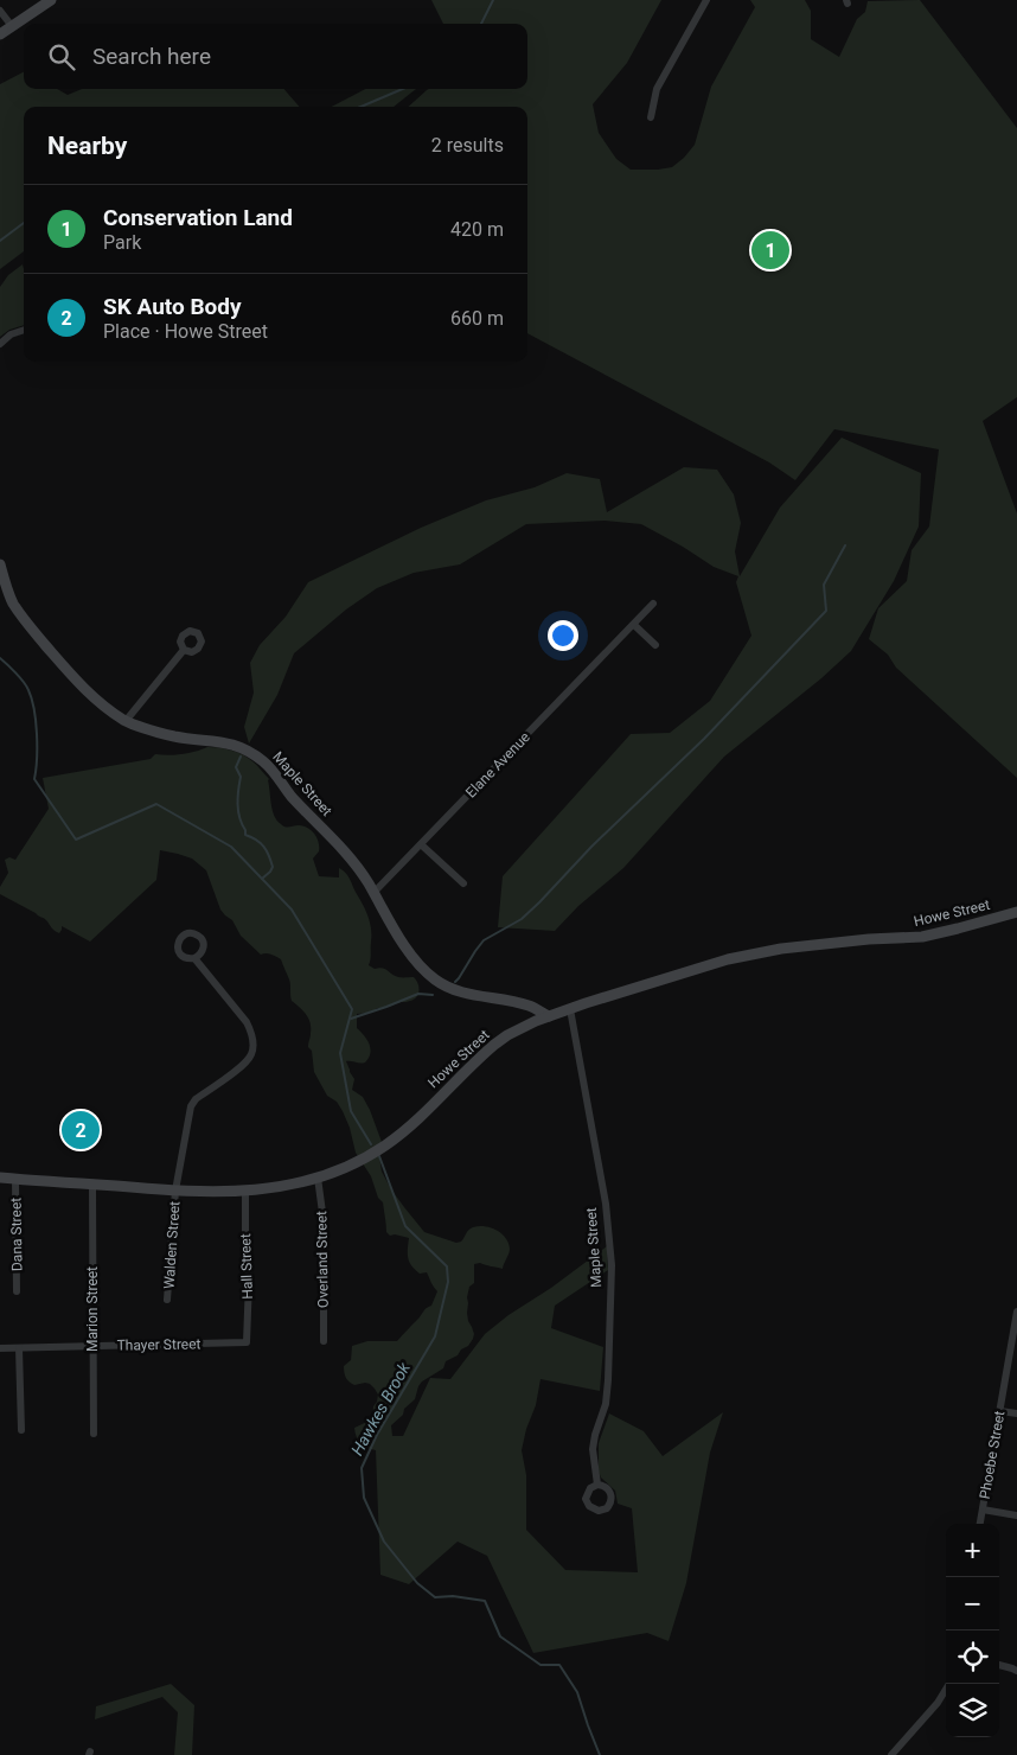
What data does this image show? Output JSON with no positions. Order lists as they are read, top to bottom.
{
  "streets": {
    "street": [
      "Elane Avenue",
      "Maple Street",
      "Howe Street",
      "Dana Street",
      "Walden Street",
      "Overland Street",
      "Hall Street",
      "Marion Street",
      "Thayer Street",
      "Phoebe Street"
    ]
  },
  "crossings": [
    ["Elane Avenue", "Maple Street"],
    ["Maple Street", "Howe Street"],
    ["Howe Street", "Dana Street"],
    ["Howe Street", "Walden Street"],
    ["Howe Street", "Overland Street"],
    ["Howe Street", "Hall Street"],
    ["Howe Street", "Marion Street"],
    ["Hall Street", "Thayer Street"],
    ["Marion Street", "Thayer Street"]
  ],
  "water": ["Hawkes Brook"],
  "page": {
    "search": "Search here",
    "heading": ["Nearby", "2 results"],
    "list": [
      {
        "mark": "1",
        "name": "Conservation Land",
        "note": "Park",
        "value": "420 m"
      },
      {
        "mark": "2",
        "name": "SK Auto Body",
        "note": "Place · Howe Street",
        "value": "660 m"
      }
    ],
    "pins": ["1", "2"],
    "map_buttons": ["+", "−"]
  }
}
